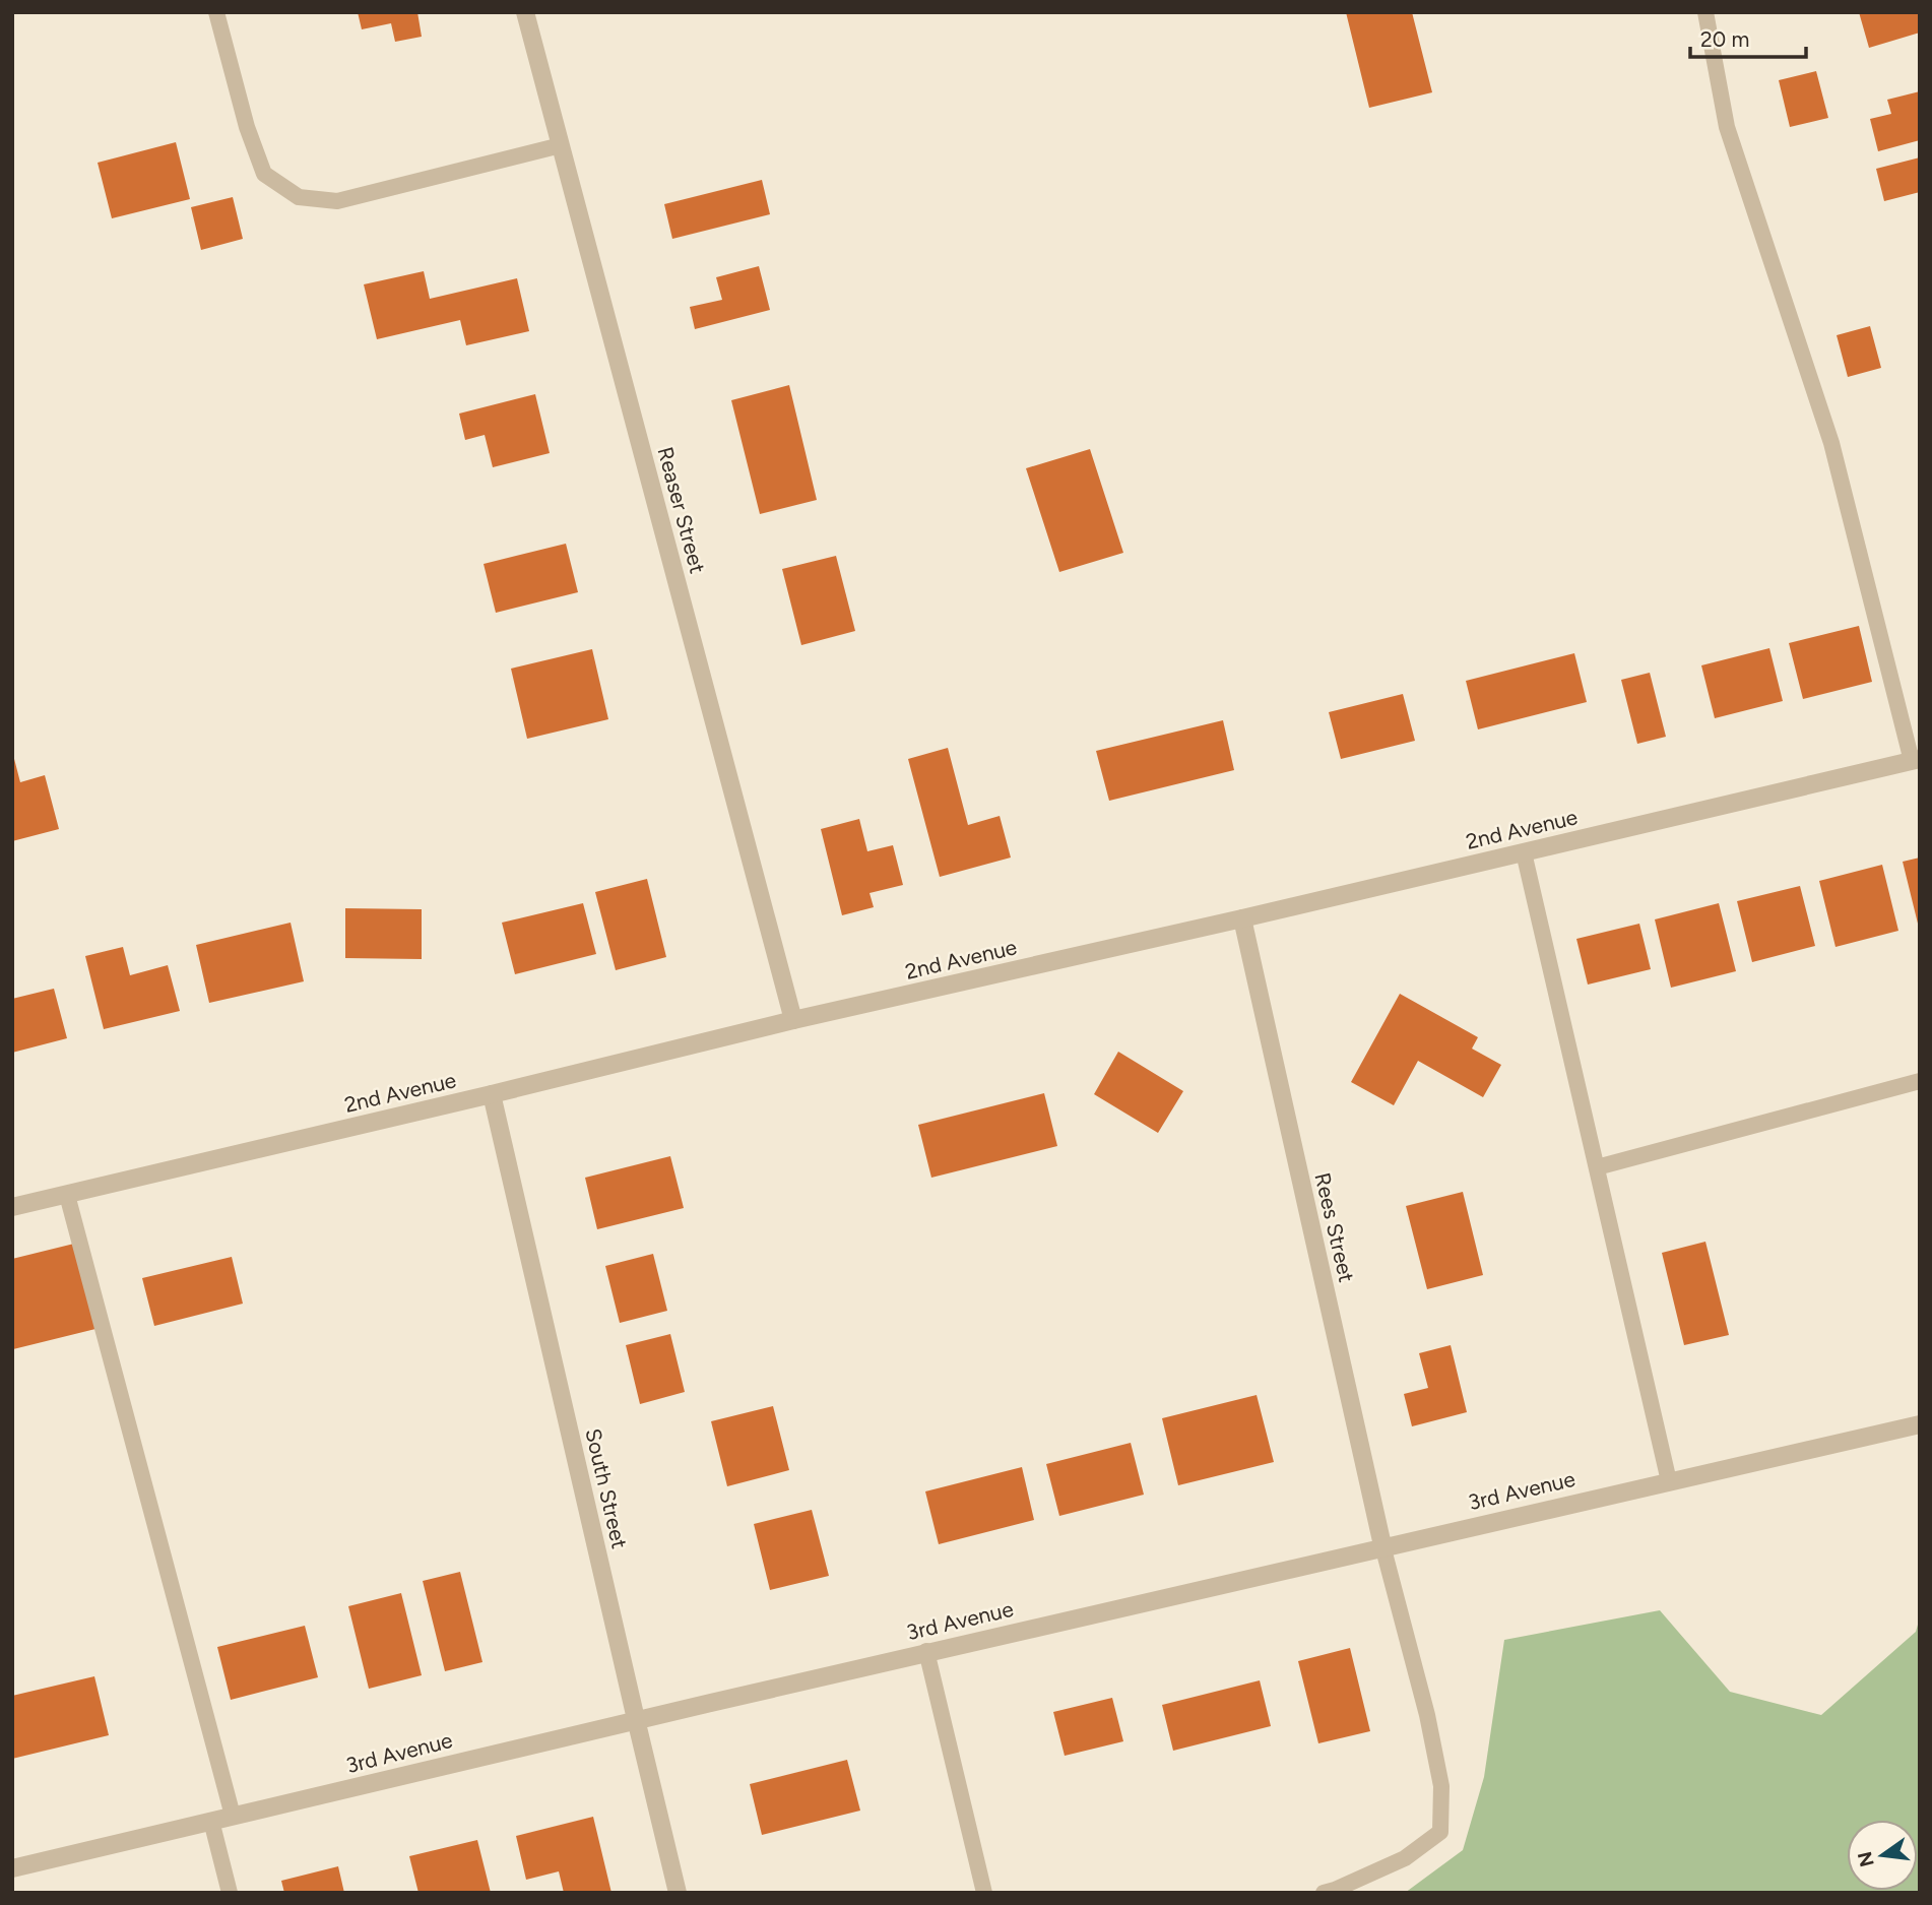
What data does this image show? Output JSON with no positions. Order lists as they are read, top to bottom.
{
  "streets": {
    "street": [
      "Reaser Street",
      "2nd Avenue",
      "Rees Street",
      "South Street",
      "3rd Avenue"
    ]
  },
  "crossings": [
    ["Reaser Street", "2nd Avenue"],
    ["2nd Avenue", "Rees Street"],
    ["2nd Avenue", "South Street"],
    ["Rees Street", "3rd Avenue"],
    ["South Street", "3rd Avenue"]
  ],
  "scale_bar": "20 m",
  "north": "left"
}
